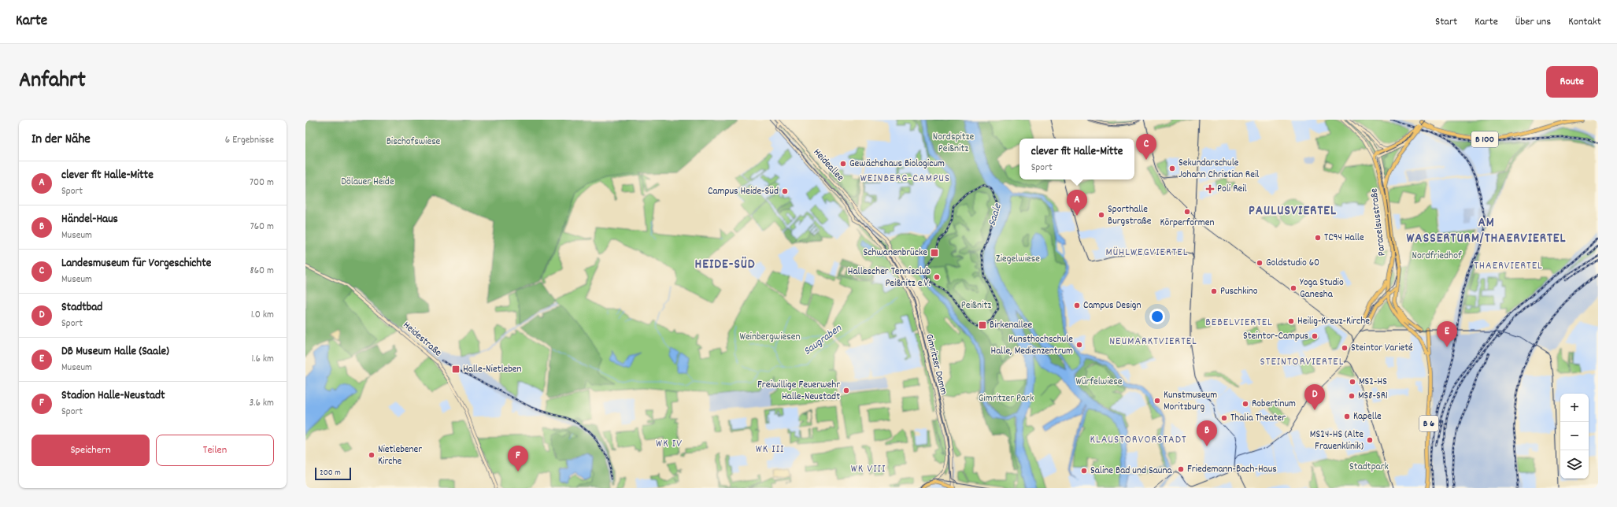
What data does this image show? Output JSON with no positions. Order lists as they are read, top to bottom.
{
  "streets": {
    "main road": [
      "B 100",
      "Heideallee",
      "Paracelsusstraße",
      "Heidestraße",
      "Gimritzer Damm",
      "B 6"
    ]
  },
  "crossings": [
    ["B 100", "Paracelsusstraße"],
    ["Heideallee", "Gimritzer Damm"],
    ["Paracelsusstraße", "B 6"]
  ],
  "districts": [
    "WEINBERG-CAMPUS",
    "PAULUSVIERTEL",
    "AM WASSERTURM/THAERVIERTEL",
    "MÜHLWEGVIERTEL",
    "HEIDE-SÜD",
    "THAERVIERTEL",
    "BEBELVIERTEL",
    "NEUMARKTVIERTEL",
    "STEINTORVIERTEL",
    "KLAUSTORVORSTADT",
    "WK IV",
    "WK III",
    "WK VIII"
  ],
  "water": ["Saale", "Saugraben"],
  "parks": [
    "Nordspitze Peißnitz",
    "Bischofswiese",
    "Dölauer Heide",
    "Nordfriedhof",
    "Ziegelwiese",
    "Peißnitz",
    "Weinbergwiesen",
    "Würfelwiese",
    "Gimritzer Park",
    "Stadtpark"
  ],
  "places": {
    "other": [
      "Gewächshaus Biologicum",
      "Sekundarschule Johann Christian Reil",
      "Campus Heide-Süd",
      "Körperformen",
      "Sporthalle Burgstraße",
      "TC94 Halle",
      "Goldstudio 60",
      "Hallescher Tennisclub Peißnitz e.V.",
      "Yoga Studio Ganesha",
      "Puschkino",
      "Campus Design",
      "Heilig-Kreuz-Kirche",
      "Steintor-Campus",
      "Kunsthochschule Halle, Medienzentrum",
      "Steintor Varieté",
      "MS2-HS",
      "Freiwillige Feuerwehr Halle-Neustadt",
      "MS8-SR1",
      "Kunstmuseum Moritzburg",
      "Robertinum",
      "Kapelle",
      "Thalia Theater",
      "MS24-HS (Alte Frauenklinik)",
      "Nietlebener Kirche",
      "Friedemann-Bach-Haus",
      "Saline Bad und Sauna"
    ],
    "health": ["Poli Reil"],
    "transit": ["Schwanenbrücke", "Birkenallee", "Halle-Nietleben"]
  },
  "scale_bar": "200 m",
  "page": {
    "header": "Karte",
    "nav": [
      "Start",
      "Karte",
      "Über uns",
      "Kontakt"
    ],
    "title": "Anfahrt",
    "buttons": [
      "Route",
      ["Speichern", "Teilen"]
    ],
    "heading": ["In der Nähe", "6 Ergebnisse"],
    "pins": [
      "C",
      "A",
      "E",
      "D",
      "B",
      "F"
    ],
    "popup": ["clever fit Halle-Mitte", "Sport"],
    "list": [
      {
        "mark": "A",
        "name": "clever fit Halle-Mitte",
        "note": "Sport",
        "value": "700 m"
      },
      {
        "mark": "B",
        "name": "Händel-Haus",
        "note": "Museum",
        "value": "760 m"
      },
      {
        "mark": "C",
        "name": "Landesmuseum für Vorgeschichte",
        "note": "Museum",
        "value": "860 m"
      },
      {
        "mark": "D",
        "name": "Stadtbad",
        "note": "Sport",
        "value": "1.0 km"
      },
      {
        "mark": "E",
        "name": "DB Museum Halle (Saale)",
        "note": "Museum",
        "value": "1.6 km"
      },
      {
        "mark": "F",
        "name": "Stadion Halle-Neustadt",
        "note": "Sport",
        "value": "3.6 km"
      }
    ],
    "map_buttons": ["+", "−"],
    "scale": "200 m"
  }
}
